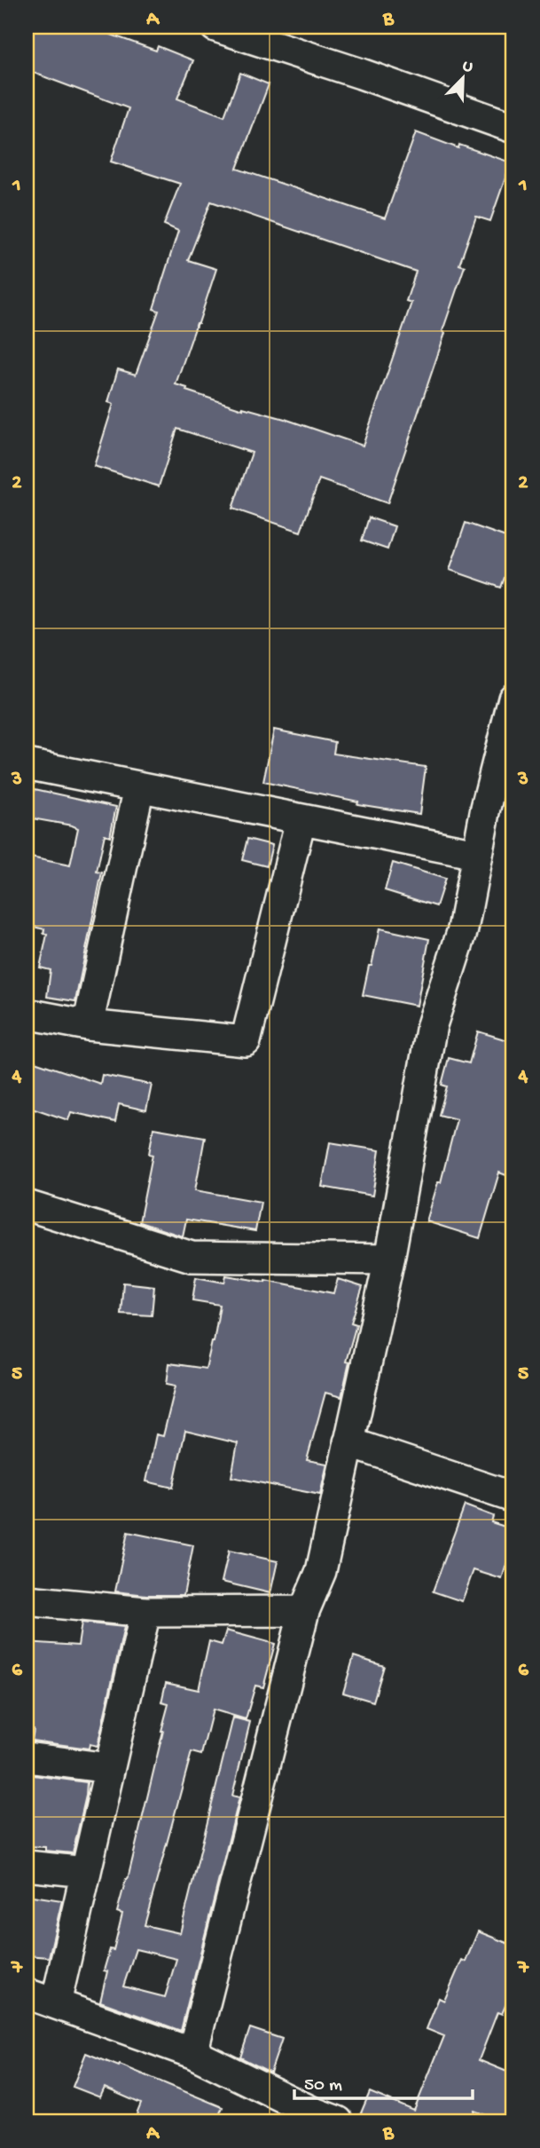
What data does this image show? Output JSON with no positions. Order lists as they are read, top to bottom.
{
  "scale_bar": "50 m",
  "north": "top right",
  "grid": {
    "columns": ["A", "B"],
    "rows": [
      "1",
      "2",
      "3",
      "4",
      "5",
      "6",
      "7"
    ]
  }
}
